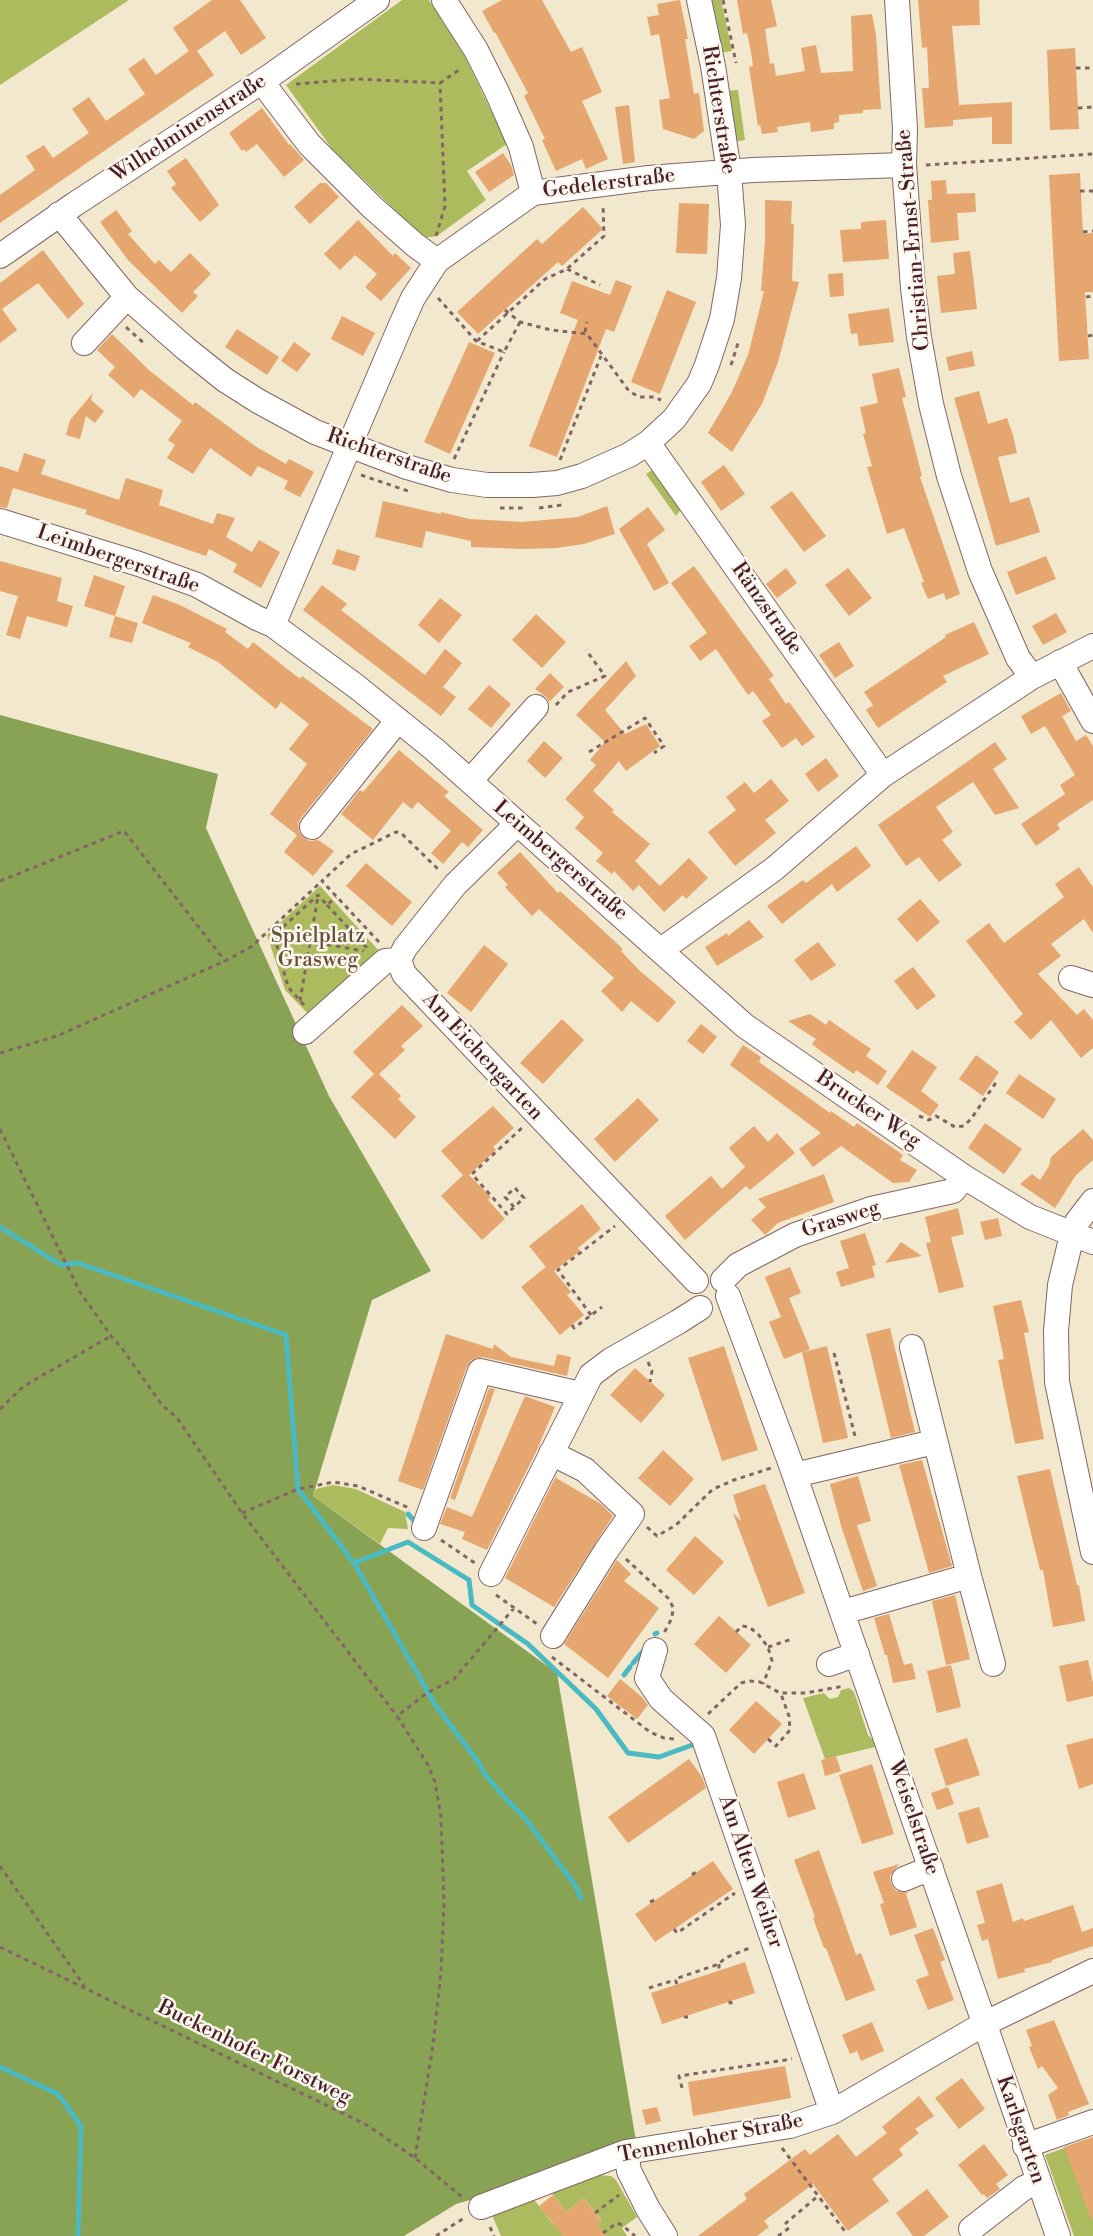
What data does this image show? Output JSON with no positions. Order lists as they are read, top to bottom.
{
  "streets": {
    "street": [
      "Richterstraße",
      "Wilhelminenstraße",
      "Gedelerstraße",
      "Christian-Ernst-Straße",
      "Leimbergerstraße",
      "Ränzstraße",
      "Am Eichengarten",
      "Brucker Weg",
      "Grasweg",
      "Weiselstraße",
      "Am Alten Weiher",
      "Karlsgarten",
      "Tennenloher Straße"
    ],
    "path": ["Buckenhofer Forstweg"]
  },
  "crossings": [
    ["Richterstraße", "Wilhelminenstraße"],
    ["Richterstraße", "Gedelerstraße"],
    ["Richterstraße", "Ränzstraße"],
    ["Gedelerstraße", "Christian-Ernst-Straße"],
    ["Gedelerstraße", "Leimbergerstraße"],
    ["Leimbergerstraße", "Brucker Weg"],
    ["Am Eichengarten", "Grasweg"],
    ["Am Eichengarten", "Weiselstraße"],
    ["Brucker Weg", "Grasweg"],
    ["Grasweg", "Weiselstraße"],
    ["Weiselstraße", "Karlsgarten"],
    ["Weiselstraße", "Tennenloher Straße"],
    ["Am Alten Weiher", "Tennenloher Straße"],
    ["Buckenhofer Forstweg", "Tennenloher Straße"],
    ["Karlsgarten", "Tennenloher Straße"]
  ],
  "parks": ["Spielplatz Grasweg"]
}
